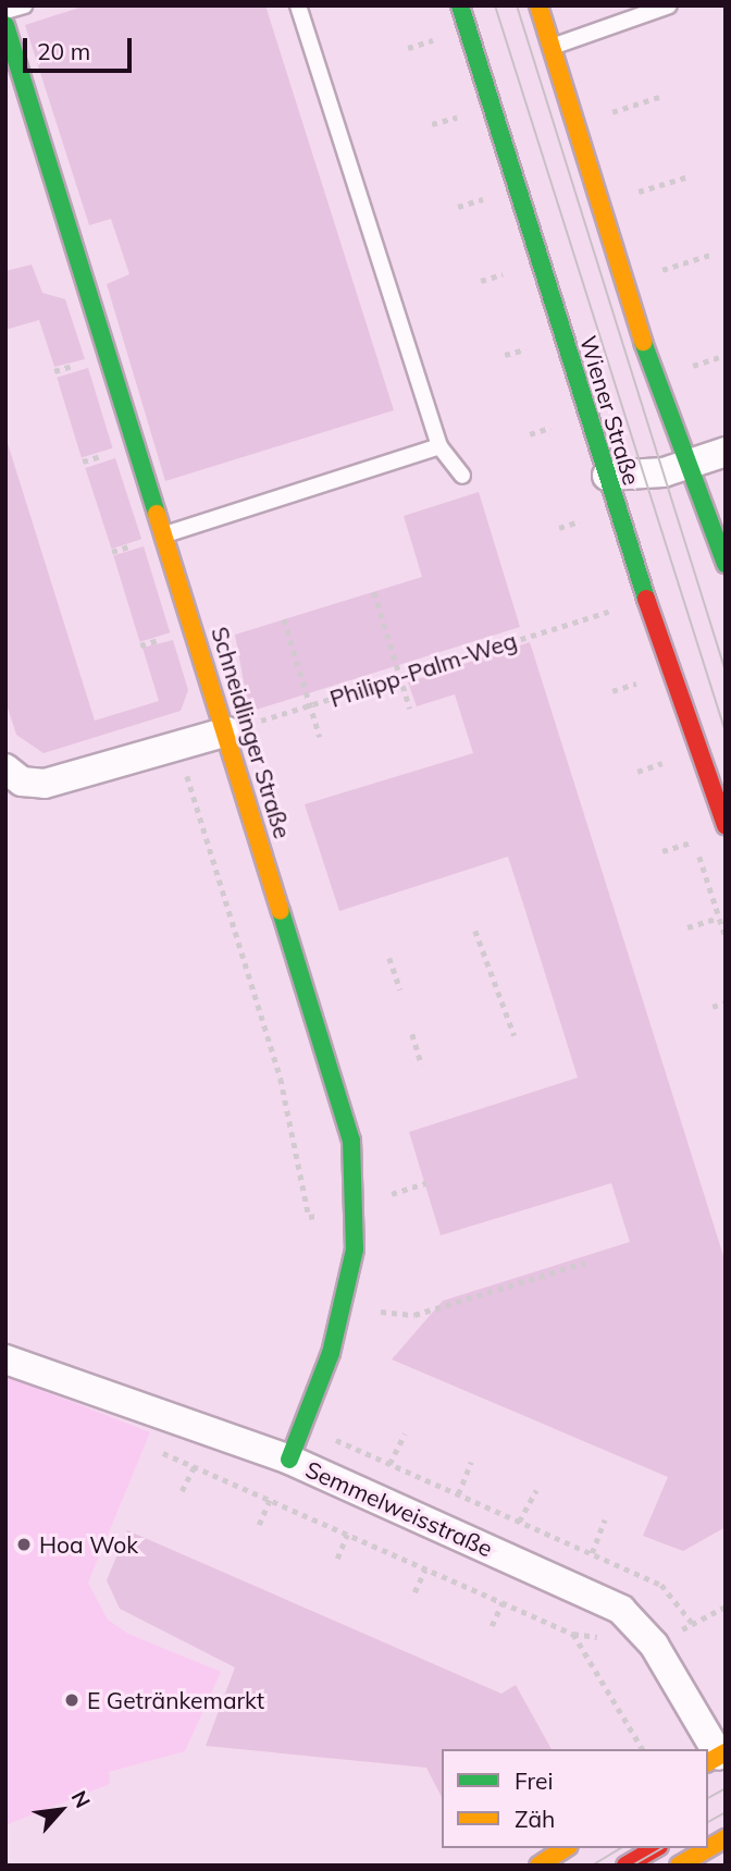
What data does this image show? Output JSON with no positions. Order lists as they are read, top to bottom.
{
  "streets": {
    "main road": ["Wiener Straße", "Schneidlinger Straße"],
    "street": ["Semmelweisstraße"],
    "path": ["Philipp-Palm-Weg"]
  },
  "crossings": [
    ["Philipp-Palm-Weg", "Schneidlinger Straße"],
    ["Schneidlinger Straße", "Semmelweisstraße"]
  ],
  "places": ["Hoa Wok", "E Getränkemarkt"],
  "legend": ["Frei", "Zäh"],
  "scale_bar": "20 m",
  "north": "top right"
}
